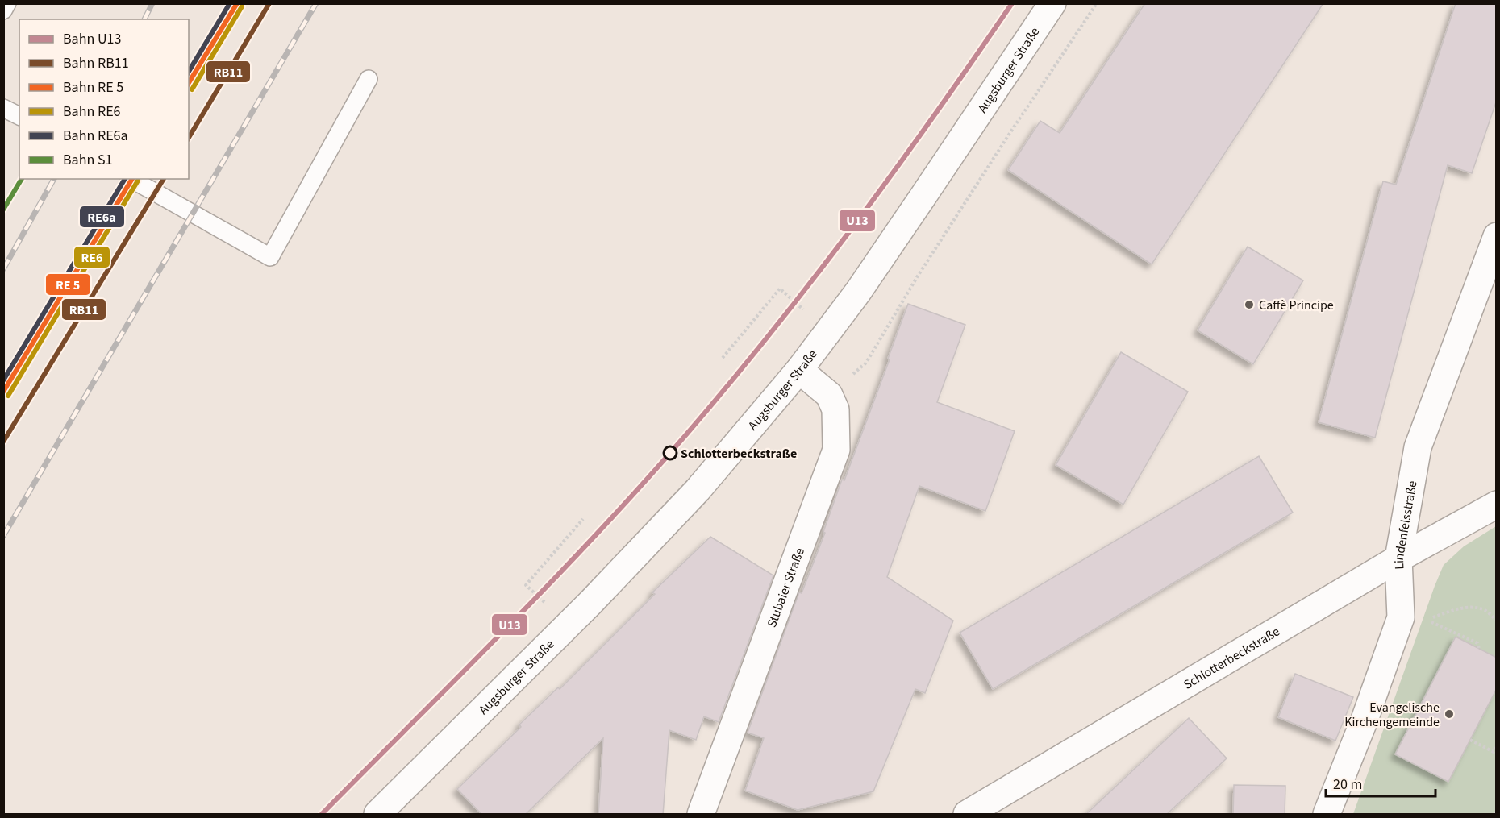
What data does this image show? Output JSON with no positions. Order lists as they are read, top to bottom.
{
  "streets": {
    "street": [
      "Augsburger Straße",
      "Lindenfelsstraße",
      "Stubaier Straße",
      "Schlotterbeckstraße"
    ]
  },
  "crossings": [
    ["Lindenfelsstraße", "Schlotterbeckstraße"]
  ],
  "places": ["Caffè Principe", "Schlotterbeckstraße", "Evangelische Kirchengemeinde"],
  "lines": [
    "rail line U13",
    "rail line RB11",
    "rail line RE6a",
    "rail line RE6",
    "rail line S1"
  ],
  "legend": [
    "Bahn U13",
    "Bahn RB11",
    "Bahn RE 5",
    "Bahn RE6",
    "Bahn RE6a",
    "Bahn S1"
  ],
  "scale_bar": "20 m"
}
